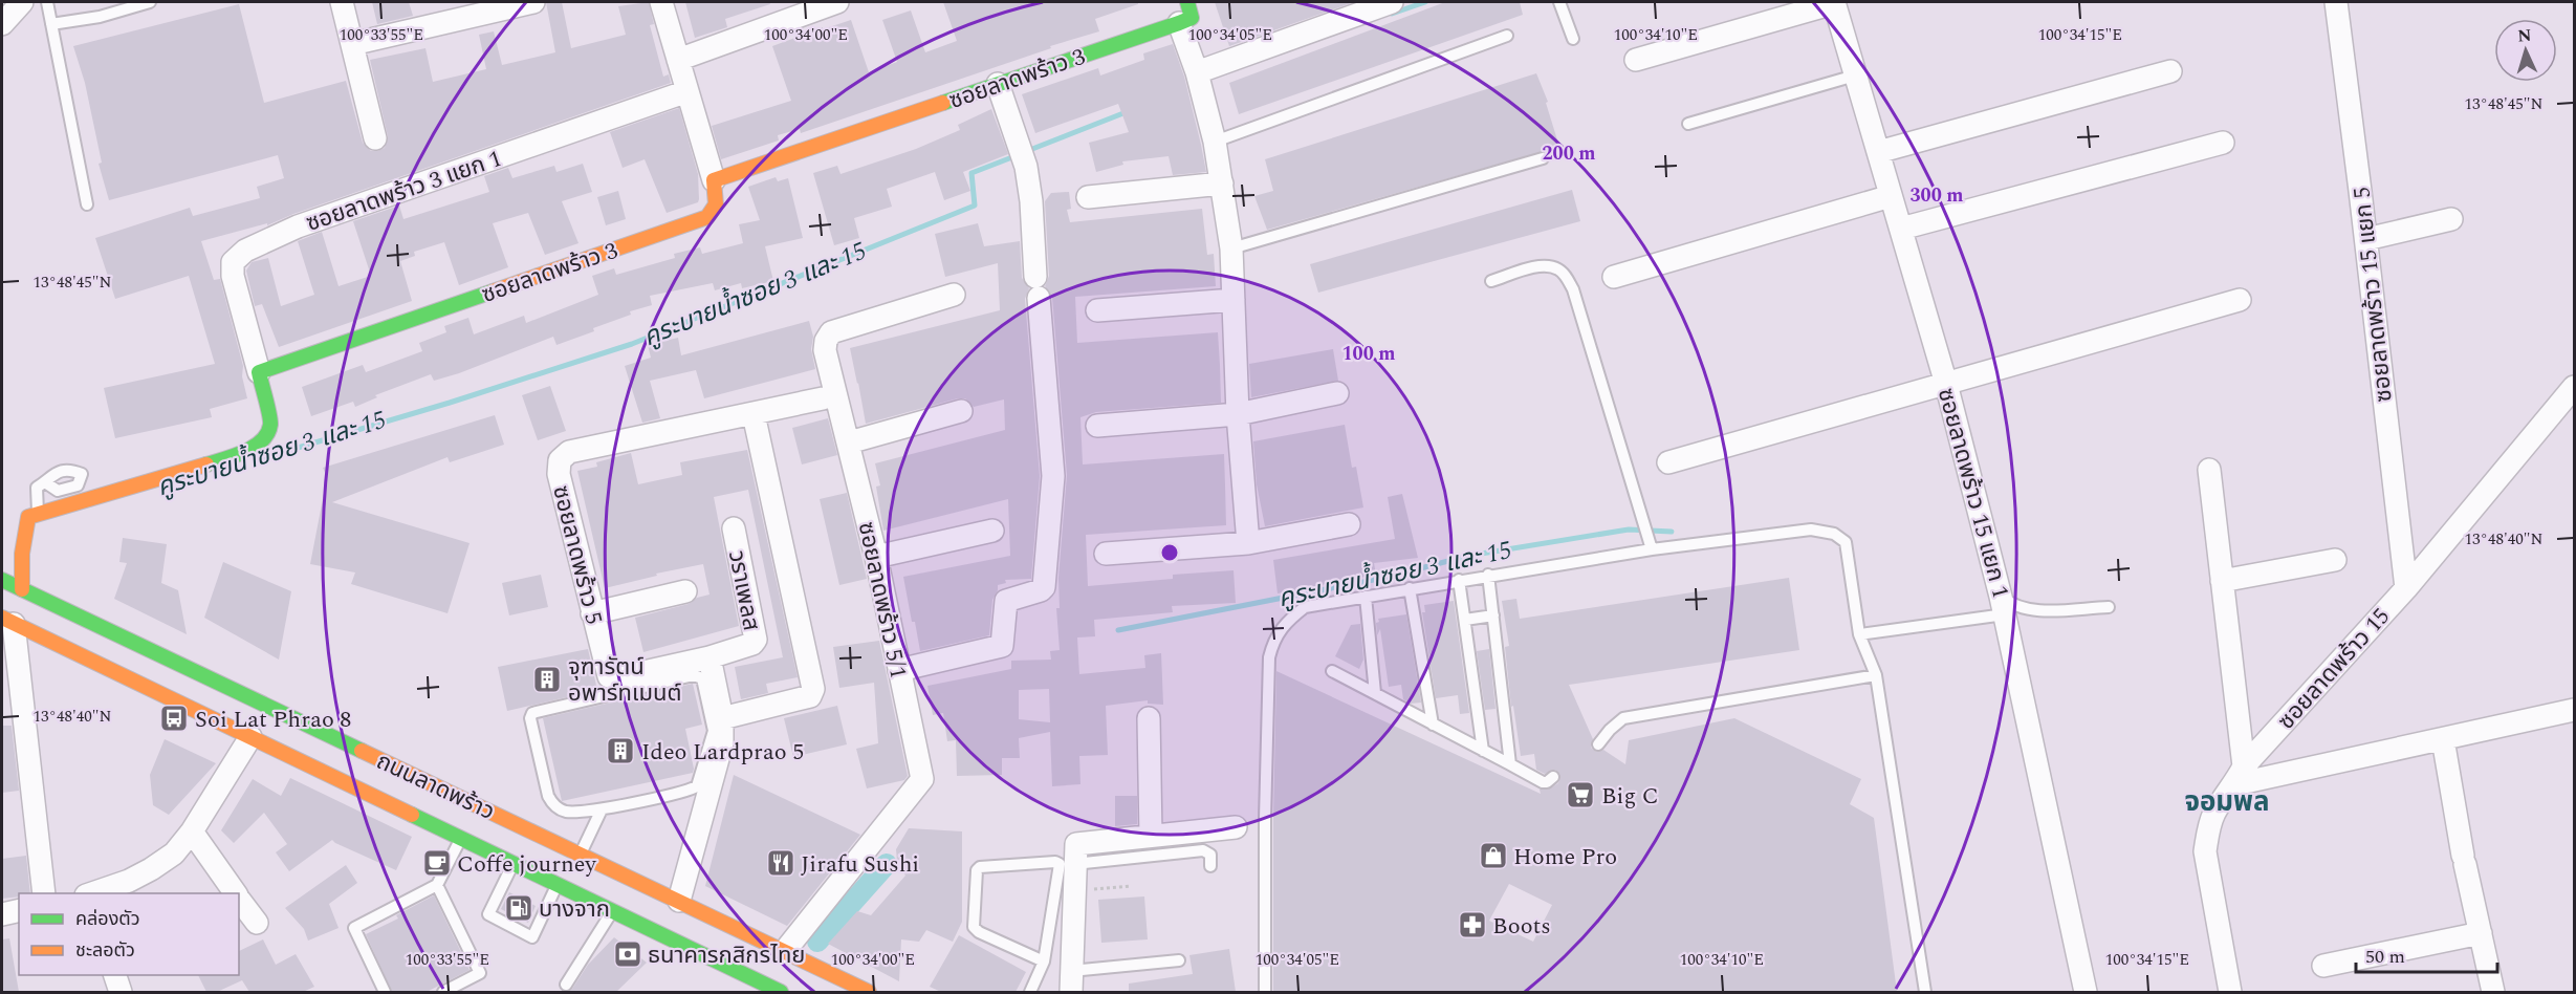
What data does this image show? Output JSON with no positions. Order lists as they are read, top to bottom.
{
  "streets": {
    "main road": ["ซอยลาดพร้าว 3", "ถนนลาดพร้าว"],
    "street": [
      "ซอยลาดพร้าว 3 แยก 1",
      "ซอยลาดพร้าว 15 แยก 5",
      "ซอยลาดพร้าว 15 แยก 1",
      "ซอยลาดพร้าว 5",
      "วราเพลส",
      "ซอยลาดพร้าว 5/1",
      "ซอยลาดพร้าว 15"
    ]
  },
  "crossings": [
    ["ซอยลาดพร้าว 3", "ซอยลาดพร้าว 3 แยก 1"],
    ["ซอยลาดพร้าว 15 แยก 5", "ซอยลาดพร้าว 15"],
    ["ซอยลาดพร้าว 5", "วราเพลส"],
    ["ซอยลาดพร้าว 5/1", "ถนนลาดพร้าว"]
  ],
  "districts": ["จอมพล"],
  "water": ["คูระบายน้ำซอย 3 และ 15"],
  "places": {
    "building": ["จุฑารัตน์ อพาร์ทเมนต์", "Ideo Lardprao 5"],
    "bus stop": ["Soi Lat Phrao 8"],
    "supermarket": ["Big C"],
    "shop": ["Home Pro"],
    "cafe": ["Coffe journey"],
    "restaurant": ["Jirafu Sushi"],
    "fuel station": ["บางจาก"],
    "pharmacy": ["Boots"],
    "bank": ["ธนาคารกสิกรไทย"]
  },
  "legend": ["คล่องตัว", "ชะลอตัว"],
  "scale_bar": "50 m",
  "north": "top",
  "coordinates": [
    "100°33'55\"E",
    "100°34'00\"E",
    "100°34'05\"E",
    "100°34'10\"E",
    "100°34'15\"E",
    "13°48'45\"N",
    "13°48'40\"N"
  ],
  "rings": ["200 m", "300 m", "100 m"]
}
